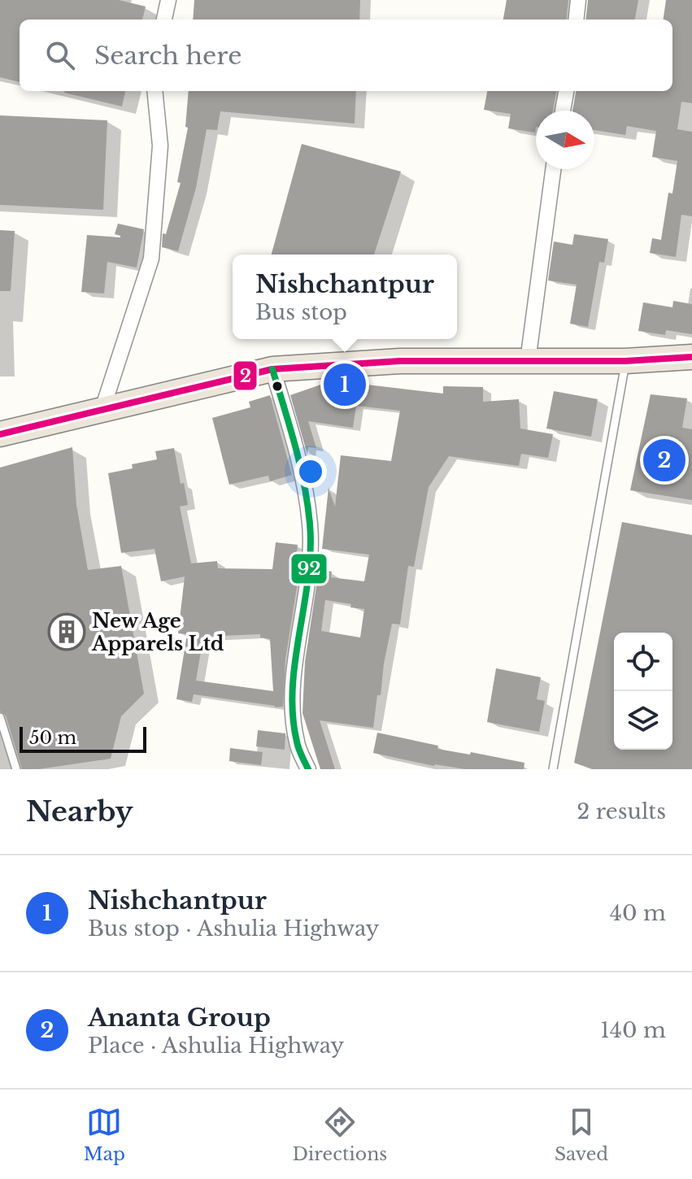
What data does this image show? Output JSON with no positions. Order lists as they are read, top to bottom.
{
  "places": {
    "building": ["New Age Apparels Ltd"]
  },
  "lines": ["transit line 2", "transit line 92"],
  "scale_bar": "50 m",
  "north": "right",
  "page": {
    "search": "Search here",
    "popup": ["Nishchantpur", "Bus stop"],
    "pins": ["1", "2"],
    "scale": "50 m",
    "heading": ["Nearby", "2 results"],
    "list": [
      {
        "mark": "1",
        "name": "Nishchantpur",
        "note": "Bus stop · Ashulia Highway",
        "value": "40 m"
      },
      {
        "mark": "2",
        "name": "Ananta Group",
        "note": "Place · Ashulia Highway",
        "value": "140 m"
      }
    ],
    "nav": ["Map", "Directions", "Saved"]
  }
}
